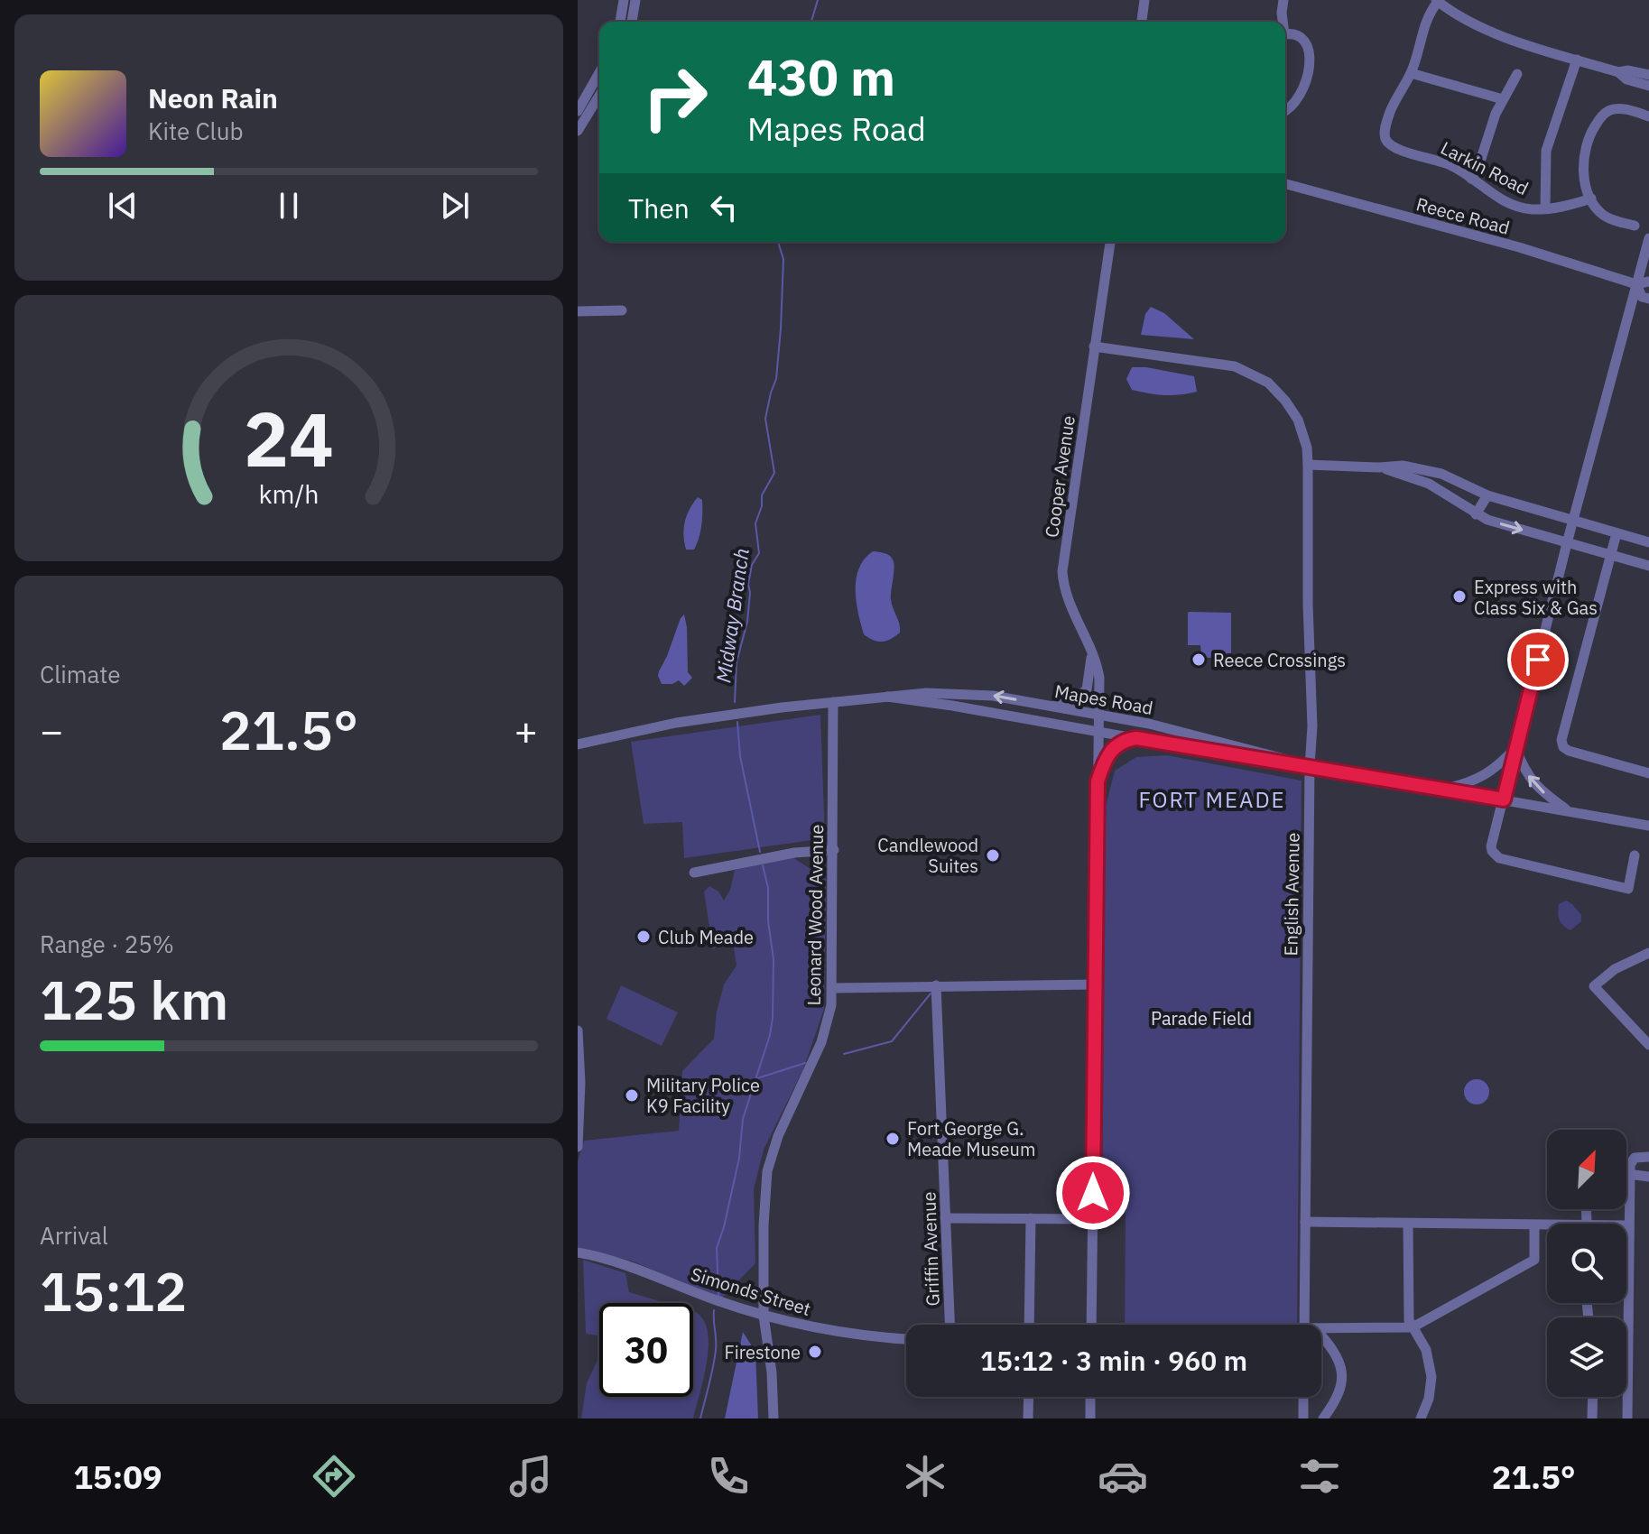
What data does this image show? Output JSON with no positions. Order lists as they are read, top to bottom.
{
  "streets": {
    "street": [
      "Larkin Road",
      "Reece Road",
      "Cooper Avenue",
      "Mapes Road",
      "English Avenue",
      "Leonard Wood Avenue",
      "Griffin Avenue",
      "Simonds Street"
    ]
  },
  "crossings": [
    ["Cooper Avenue", "Mapes Road"],
    ["Cooper Avenue", "English Avenue"],
    ["Mapes Road", "English Avenue"],
    ["Mapes Road", "Leonard Wood Avenue"],
    ["Leonard Wood Avenue", "Simonds Street"]
  ],
  "districts": ["FORT MEADE"],
  "water": ["Midway Branch"],
  "parks": ["Parade Field"],
  "places": [
    "Express with Class Six & Gas",
    "Reece Crossings",
    "Candlewood Suites",
    "Club Meade",
    "Military Police K9 Facility",
    "Fort George G. Meade Museum",
    "Firestone"
  ],
  "north": "top right",
  "page": {
    "turn": ["430 m", "Mapes Road"],
    "song": ["Neon Rain", "Kite Club"],
    "then": "Then",
    "tile": [
      "Climate",
      ["Range · 25%", "125 km"],
      ["Arrival", "15:12"]
    ],
    "heat": ["−", "21.5°", "+"],
    "limit": "30",
    "trip": "15:12 · 3 min · 960 m",
    "tabs": ["15:09", "21.5°"],
    "gauge": ["24", "km/h"]
  }
}
